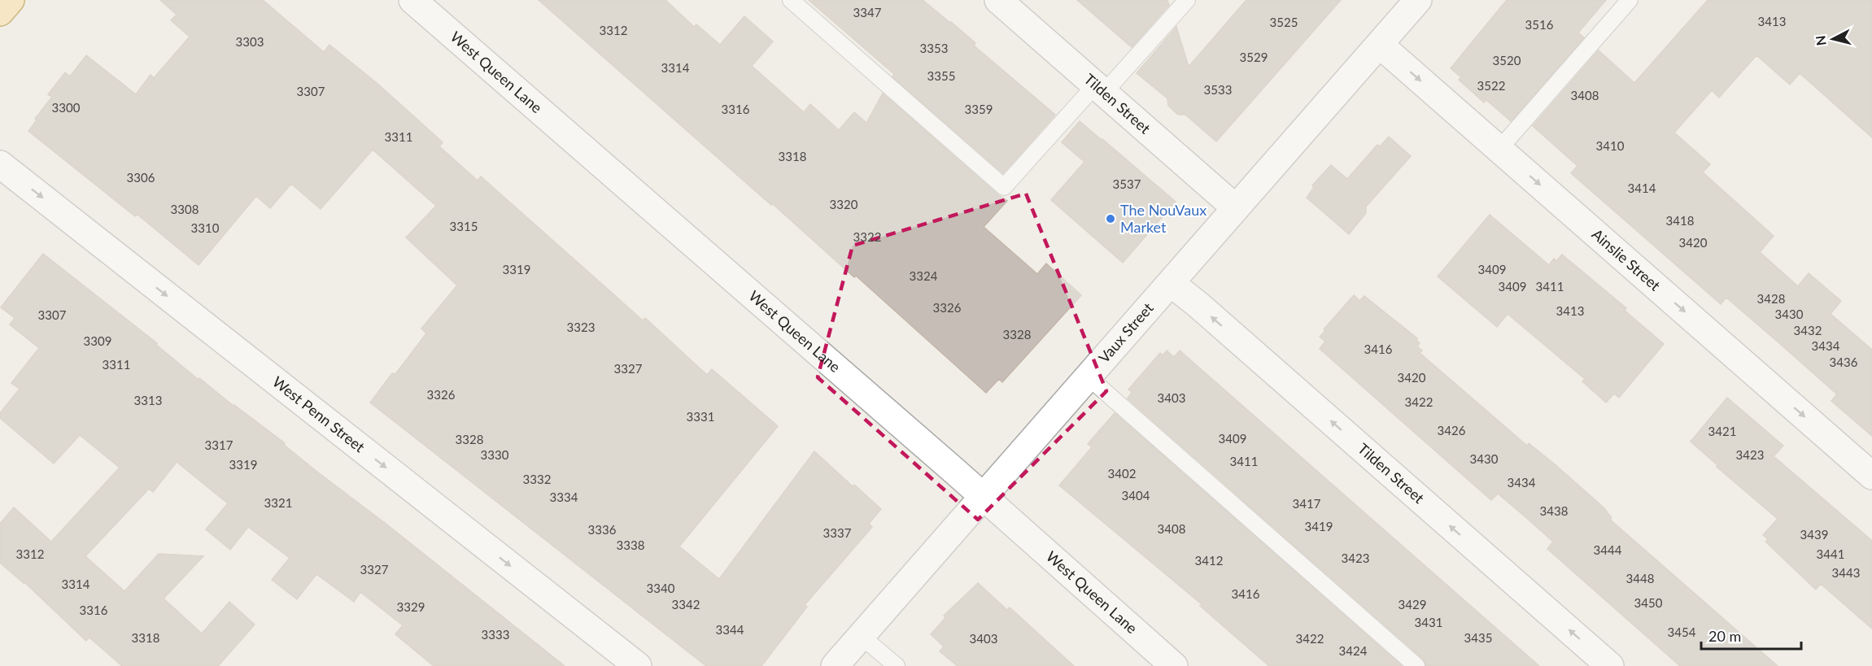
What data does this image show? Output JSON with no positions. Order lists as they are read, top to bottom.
{
  "streets": {
    "street": [
      "West Queen Lane",
      "Tilden Street",
      "Ainslie Street",
      "Vaux Street",
      "West Penn Street"
    ]
  },
  "crossings": [
    ["West Queen Lane", "Vaux Street"],
    ["Tilden Street", "Vaux Street"],
    ["Ainslie Street", "Vaux Street"]
  ],
  "one_way": ["Tilden Street", "Ainslie Street", "West Penn Street"],
  "places": ["The NouVaux Market"],
  "house_numbers": [
    "3347",
    "3413",
    "3525",
    "3516",
    "3312",
    "3303",
    "3353",
    "3529",
    "3520",
    "3314",
    "3355",
    "3522",
    "3533",
    "3307",
    "3408",
    "3300",
    "3316",
    "3359",
    "3311",
    "3410",
    "3318",
    "3306",
    "3537",
    "3414",
    "3320",
    "3308",
    "3418",
    "3315",
    "3310",
    "3322",
    "3420",
    "3319",
    "3409",
    "3324",
    "3409",
    "3411",
    "3428",
    "3326",
    "3413",
    "3430",
    "3307",
    "3323",
    "3432",
    "3328",
    "3309",
    "3434",
    "3416",
    "3436",
    "3311",
    "3327",
    "3420",
    "3326",
    "3403",
    "3313",
    "3422",
    "3331",
    "3426",
    "3421",
    "3409",
    "3328",
    "3317",
    "3330",
    "3423",
    "3430",
    "3411",
    "3319",
    "3402",
    "3332",
    "3434",
    "3404",
    "3334",
    "3321",
    "3417",
    "3438",
    "3419",
    "3408",
    "3336",
    "3337",
    "3439",
    "3338",
    "3444",
    "3312",
    "3441",
    "3423",
    "3412",
    "3327",
    "3443",
    "3448",
    "3314",
    "3340",
    "3416",
    "3450",
    "3342",
    "3429",
    "3329",
    "3316",
    "3431",
    "3344",
    "3454",
    "3333",
    "3318",
    "3435",
    "3403",
    "3422",
    "3424"
  ],
  "scale_bar": "20 m",
  "north": "left"
}
